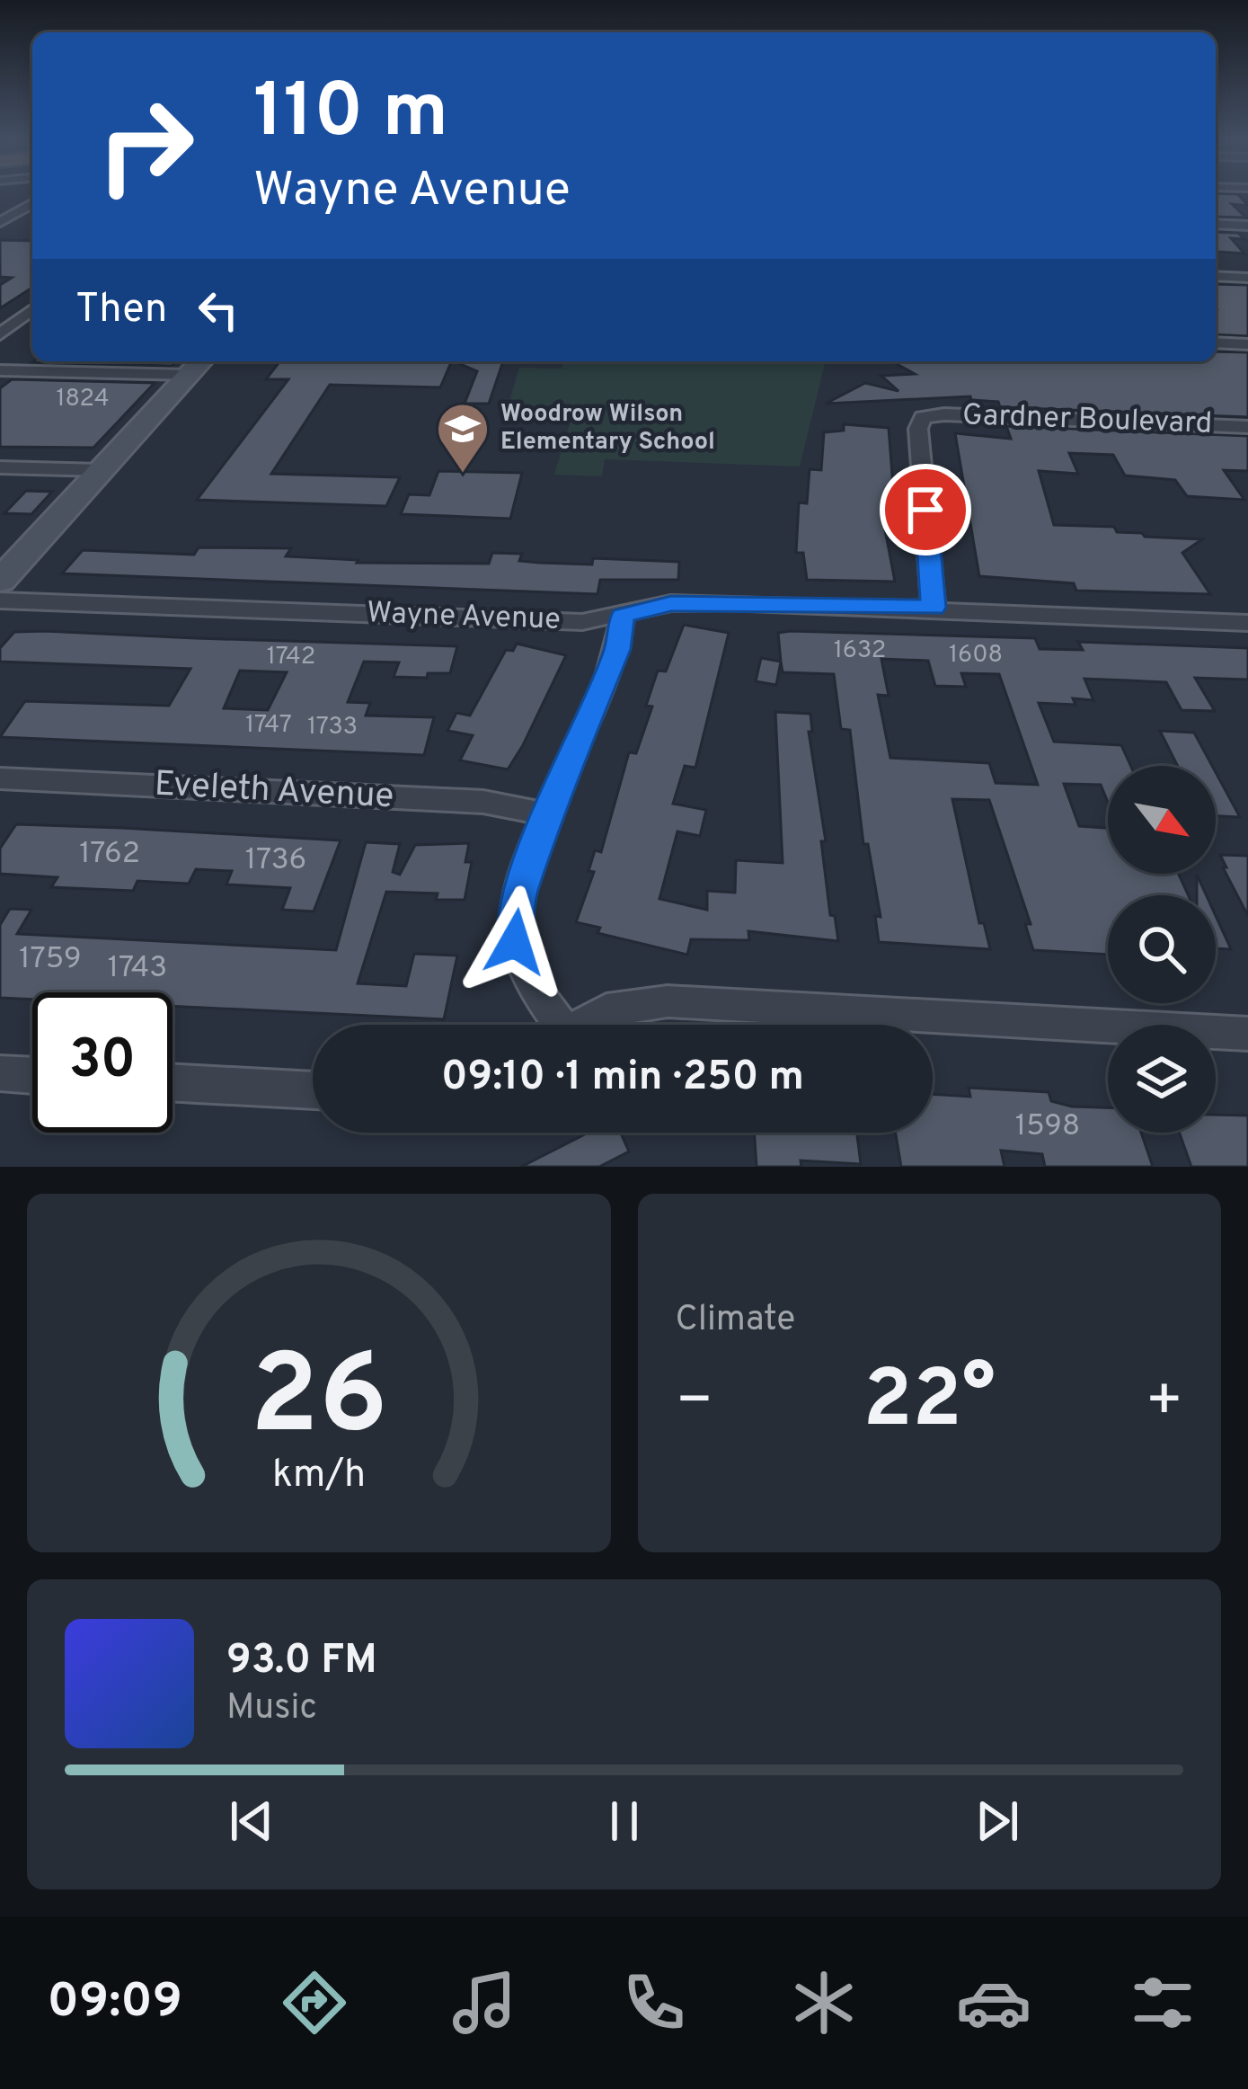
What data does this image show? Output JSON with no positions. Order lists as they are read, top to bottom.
{
  "streets": {
    "street": ["Gardner Boulevard", "Wayne Avenue", "Eveleth Avenue"]
  },
  "crossings": [
    ["Gardner Boulevard", "Wayne Avenue"]
  ],
  "places": {
    "school or university": ["Woodrow Wilson Elementary School"]
  },
  "house_numbers": [
    "1824",
    "1632",
    "1608",
    "1742",
    "1747",
    "1733",
    "1762",
    "1736",
    "1759",
    "1743",
    "1598"
  ],
  "north": "bottom right",
  "page": {
    "turn": ["110 m", "Wayne Avenue"],
    "then": "Then",
    "limit": "30",
    "trip": "09:10 · 1 min · 250 m",
    "tile": "Climate",
    "heat": ["−", "22°", "+"],
    "song": ["93.0 FM", "Music"],
    "tabs": "09:09",
    "gauge": ["26", "km/h"]
  }
}
